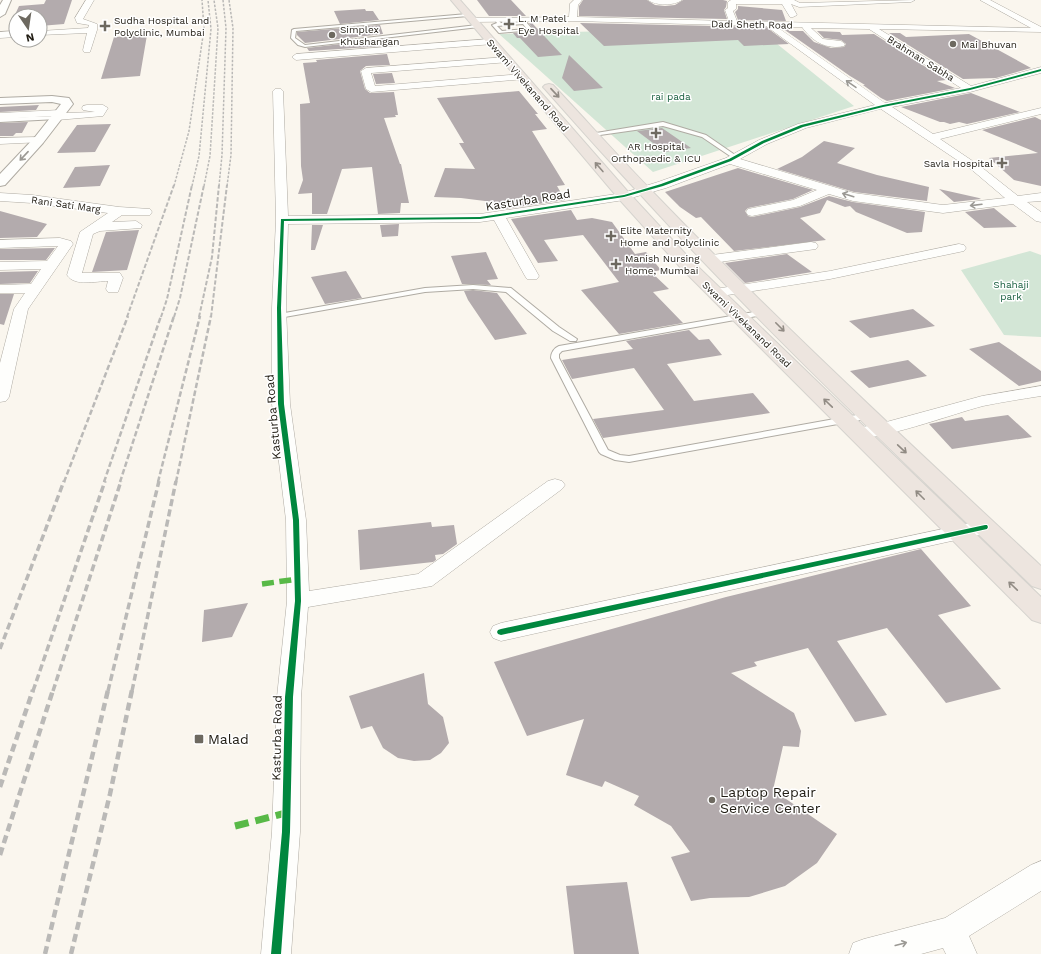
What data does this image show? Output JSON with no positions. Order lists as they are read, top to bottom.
{
  "streets": {
    "main road": ["Swami Vivekanand Road"],
    "street": [
      "Dadi Sheth Road",
      "Brahman Sabha",
      "Kasturba Road",
      "Rani Sati Marg"
    ]
  },
  "crossings": [
    ["Dadi Sheth Road", "Brahman Sabha"],
    ["Dadi Sheth Road", "Swami Vivekanand Road"],
    ["Brahman Sabha", "Kasturba Road"],
    ["Swami Vivekanand Road", "Kasturba Road"]
  ],
  "parks": ["rai pada", "Shahaji park"],
  "places": {
    "health": [
      "L. M Patel Eye Hospital",
      "Sudha Hospital and Polyclinic, Mumbai",
      "AR Hospital Orthopaedic & ICU",
      "Savla Hospital",
      "Elite Maternity Home and Polyclinic",
      "Manish Nursing Home, Mumbai"
    ],
    "other": ["Simplex Khushangan", "Mai Bhuvan", "Laptop Repair Service Center"],
    "transit": ["Malad"]
  },
  "north": "bottom"
}
